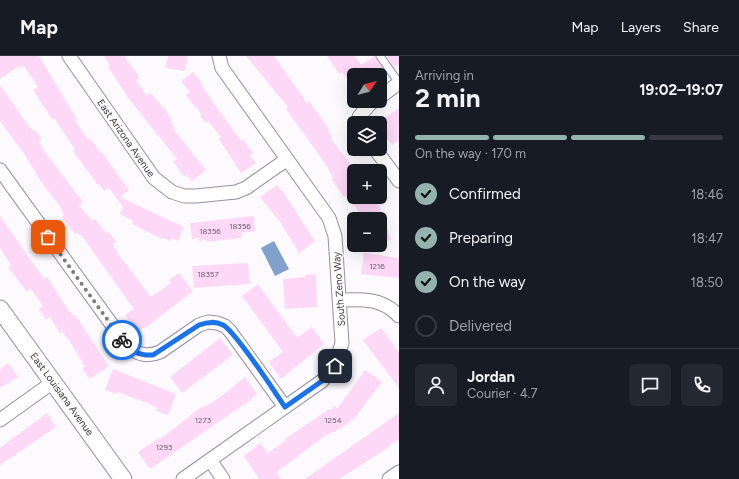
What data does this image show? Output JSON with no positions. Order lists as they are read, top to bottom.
{
  "streets": {
    "street": ["East Arizona Avenue", "South Zeno Way", "East Louisiana Avenue"]
  },
  "crossings": [
    ["East Arizona Avenue", "South Zeno Way"]
  ],
  "house_numbers": [
    "18356",
    "18356",
    "1216",
    "18357",
    "1273",
    "1254",
    "1293"
  ],
  "north": "top right",
  "page": {
    "header": "Map",
    "nav": ["Map", "Layers", "Share"],
    "heading": ["2 min", "Arriving in", "19:02–19:07"],
    "panel": ["Jordan", "Courier · 4.7"],
    "map_buttons": ["+", "−"],
    "bar": "On the way · 170 m",
    "list": [
      ["Confirmed", "18:46"],
      ["Preparing", "18:47"],
      ["On the way", "18:50"],
      "Delivered"
    ]
  }
}
